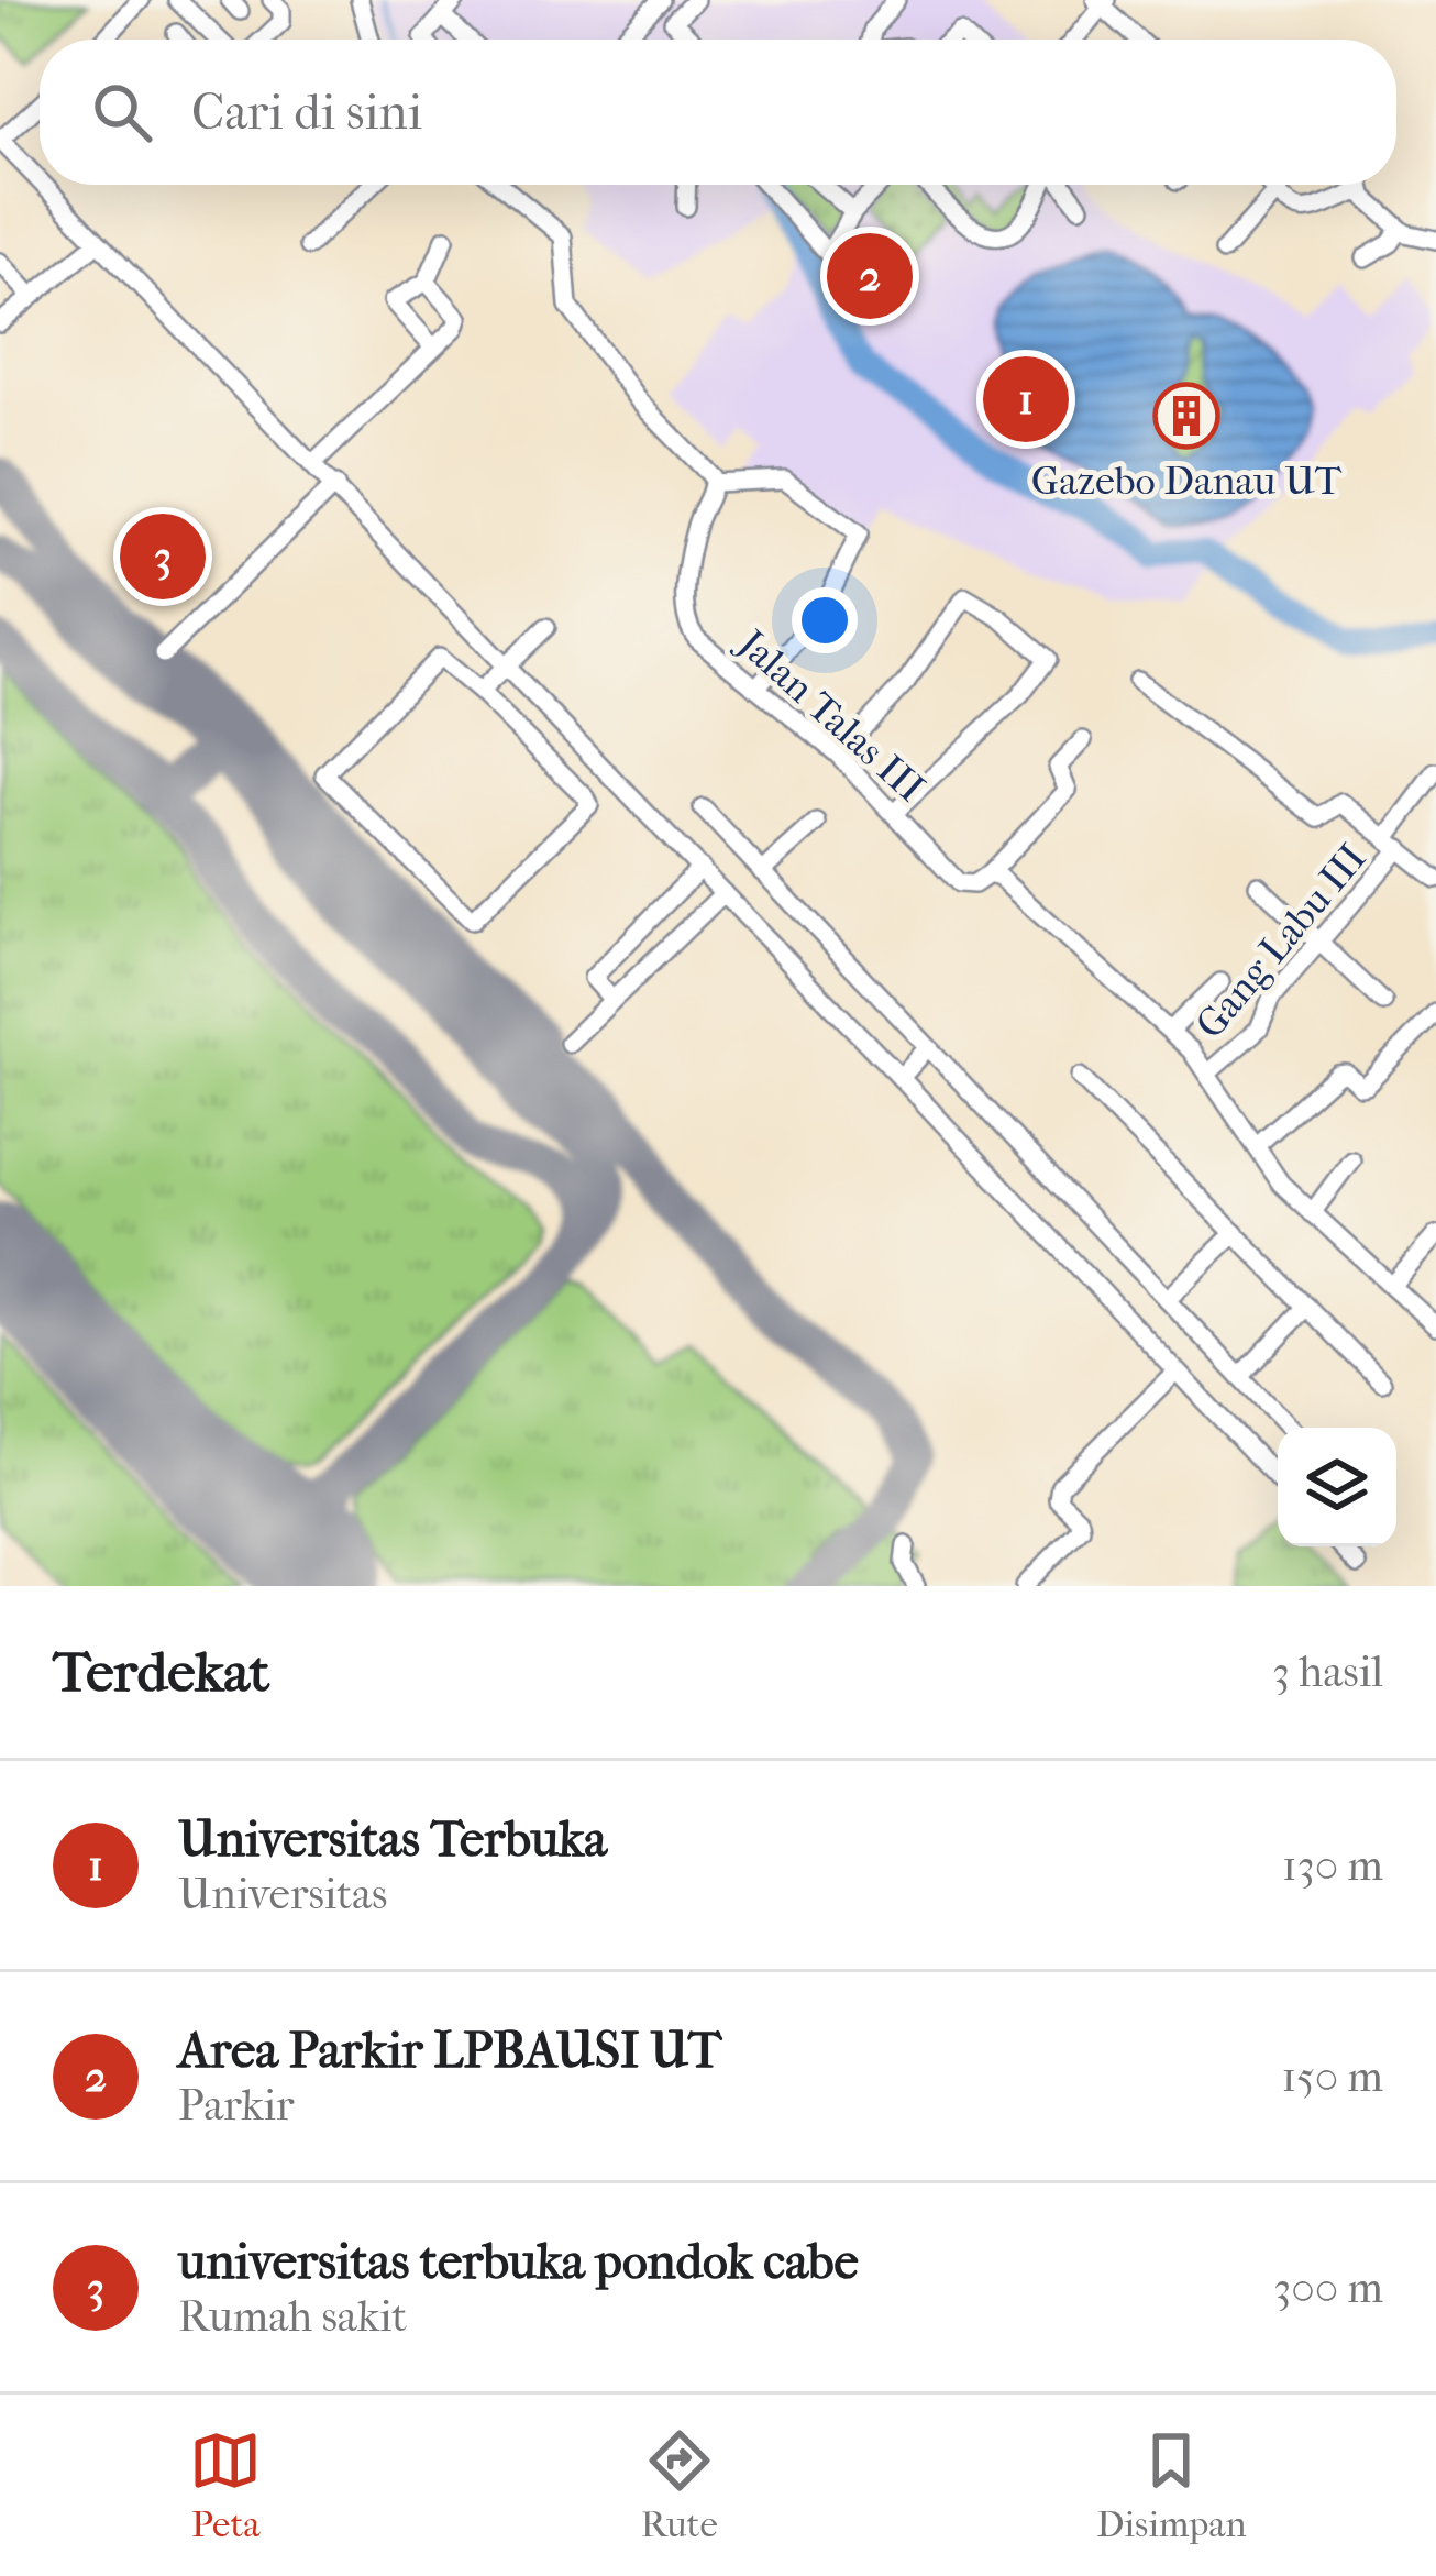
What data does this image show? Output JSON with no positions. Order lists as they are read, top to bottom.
{
  "streets": {
    "street": ["Jalan Talas III", "Gang Labu III"]
  },
  "crossings": [
    ["Jalan Talas III", "Gang Labu III"]
  ],
  "places": {
    "building": ["Gazebo Danau UT"]
  },
  "page": {
    "search": "Cari di sini",
    "pins": ["2", "1", "3"],
    "heading": ["Terdekat", "3 hasil"],
    "list": [
      {
        "mark": "1",
        "name": "Universitas Terbuka",
        "note": "Universitas",
        "value": "130 m"
      },
      {
        "mark": "2",
        "name": "Area Parkir LPBAUSI UT",
        "note": "Parkir",
        "value": "150 m"
      },
      {
        "mark": "3",
        "name": "universitas terbuka pondok cabe",
        "note": "Rumah sakit",
        "value": "300 m"
      }
    ],
    "nav": ["Peta", "Rute", "Disimpan"]
  }
}
